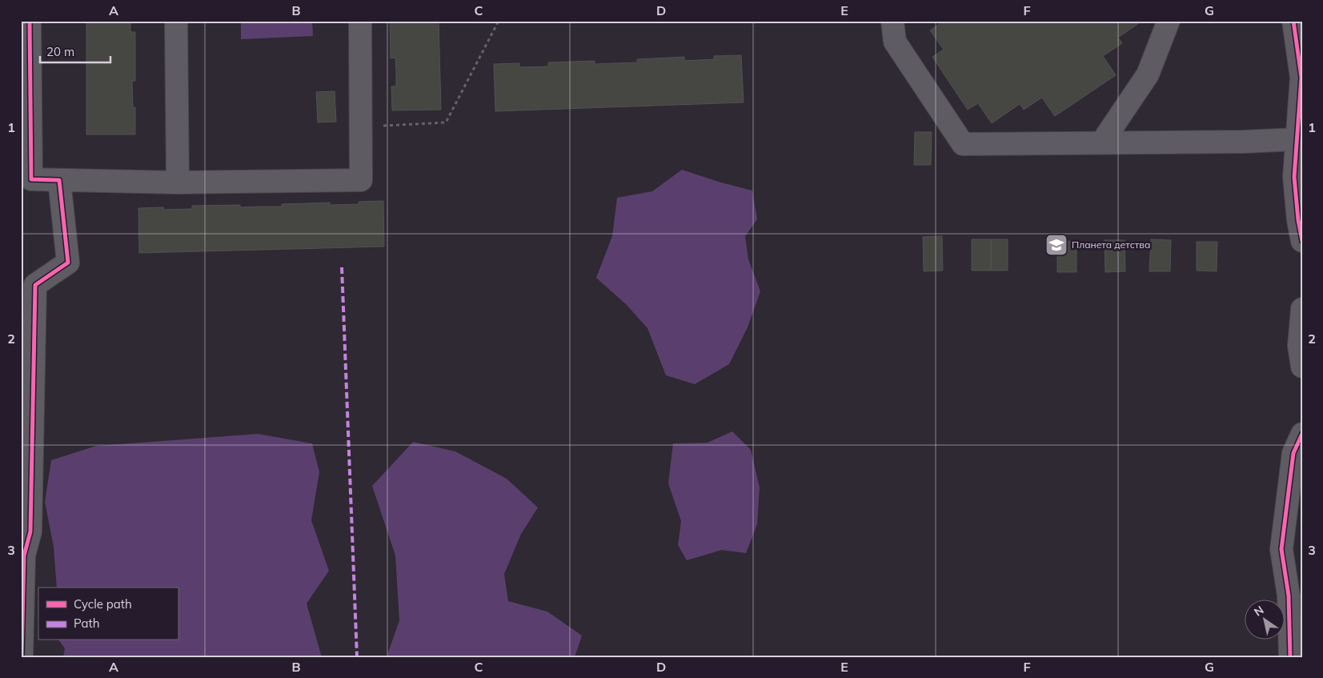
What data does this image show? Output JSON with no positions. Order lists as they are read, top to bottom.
{
  "places": {
    "school or university": ["Планета детства"]
  },
  "legend": ["Cycle path", "Path"],
  "scale_bar": "20 m",
  "north": "top left",
  "grid": {
    "columns": [
      "A",
      "B",
      "C",
      "D",
      "E",
      "F",
      "G"
    ],
    "rows": ["1", "2", "3"]
  }
}
